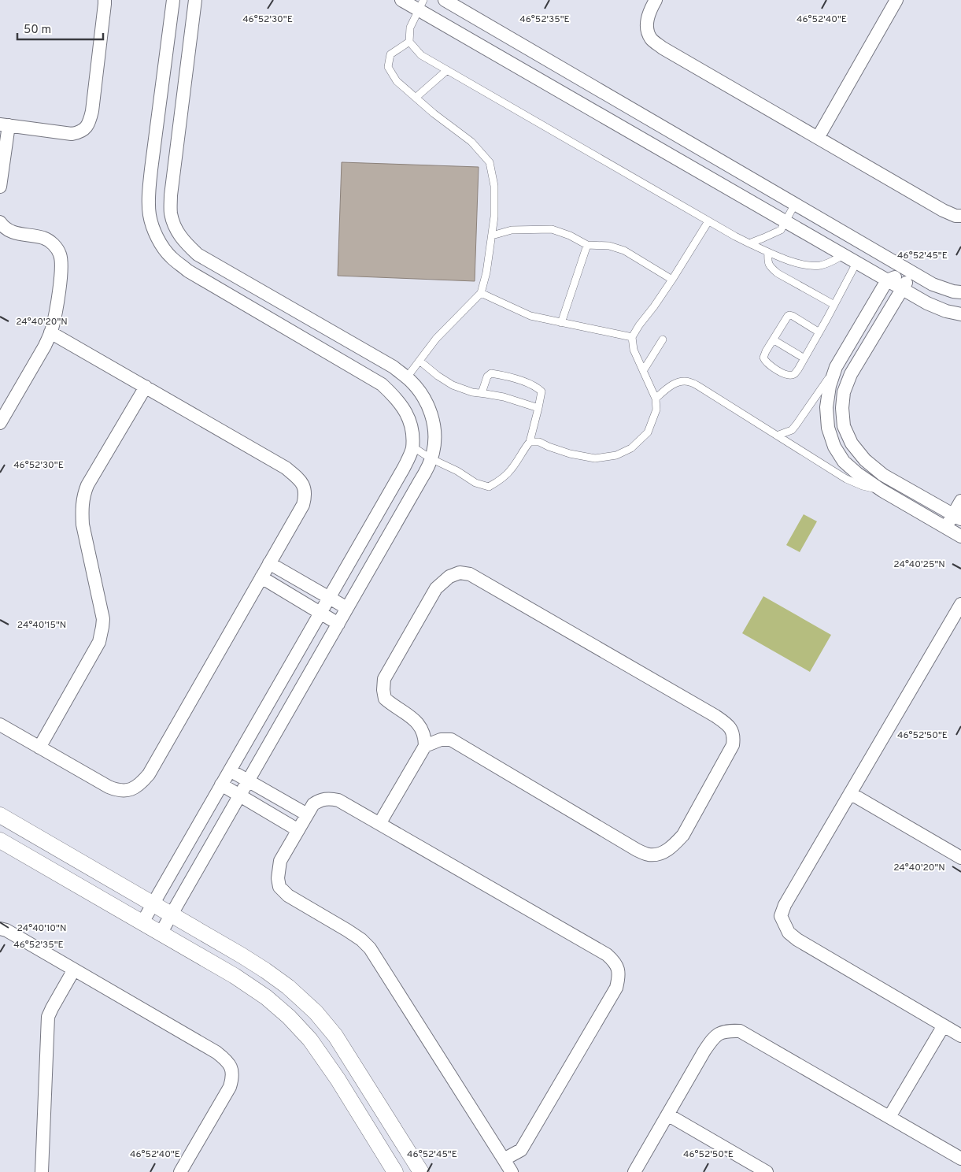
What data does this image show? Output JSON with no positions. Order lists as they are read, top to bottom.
{
  "scale_bar": "50 m",
  "coordinates": [
    "46°52'30\"E",
    "46°52'35\"E",
    "46°52'40\"E",
    "46°52'45\"E",
    "24°40'20\"N",
    "24°40'25\"N",
    "24°40'15\"N",
    "46°52'50\"E",
    "24°40'10\"N"
  ]
}
